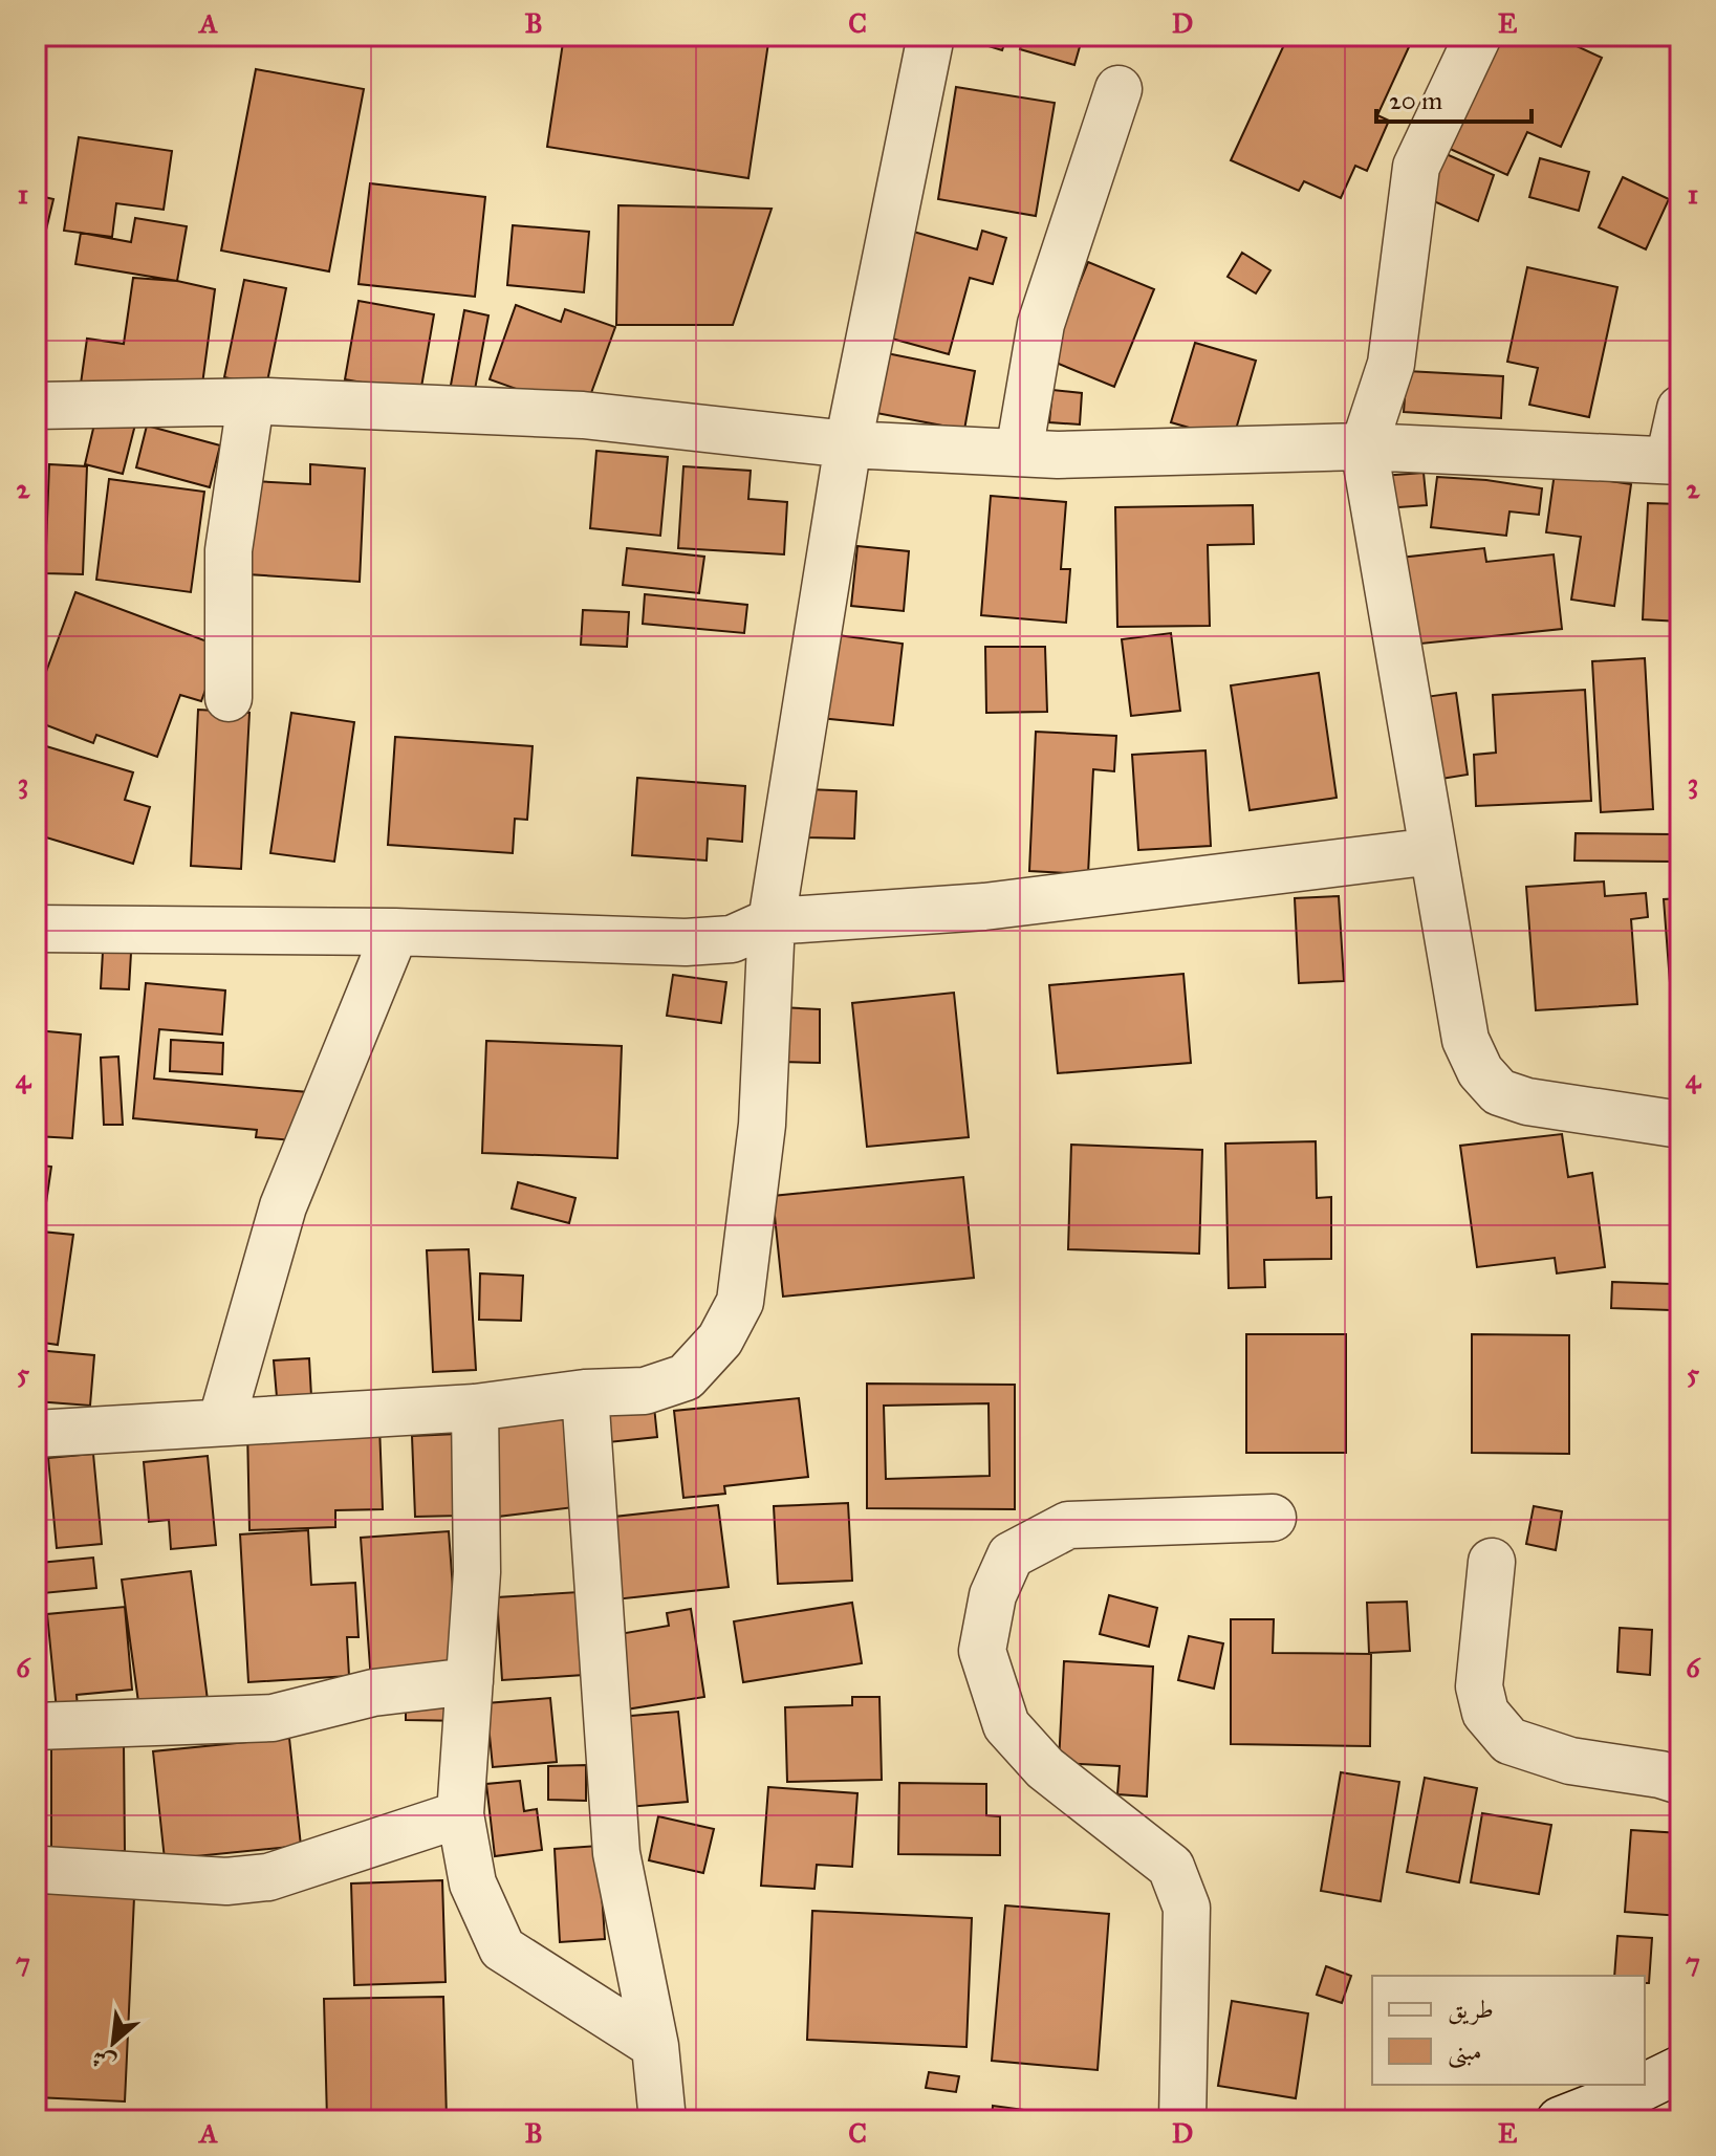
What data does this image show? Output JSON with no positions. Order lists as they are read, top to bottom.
{
  "legend": ["طريق", "مبنى"],
  "scale_bar": "20 m",
  "north": "bottom left",
  "grid": {
    "columns": [
      "A",
      "B",
      "C",
      "D",
      "E"
    ],
    "rows": [
      "1",
      "2",
      "3",
      "4",
      "5",
      "6",
      "7"
    ]
  }
}
